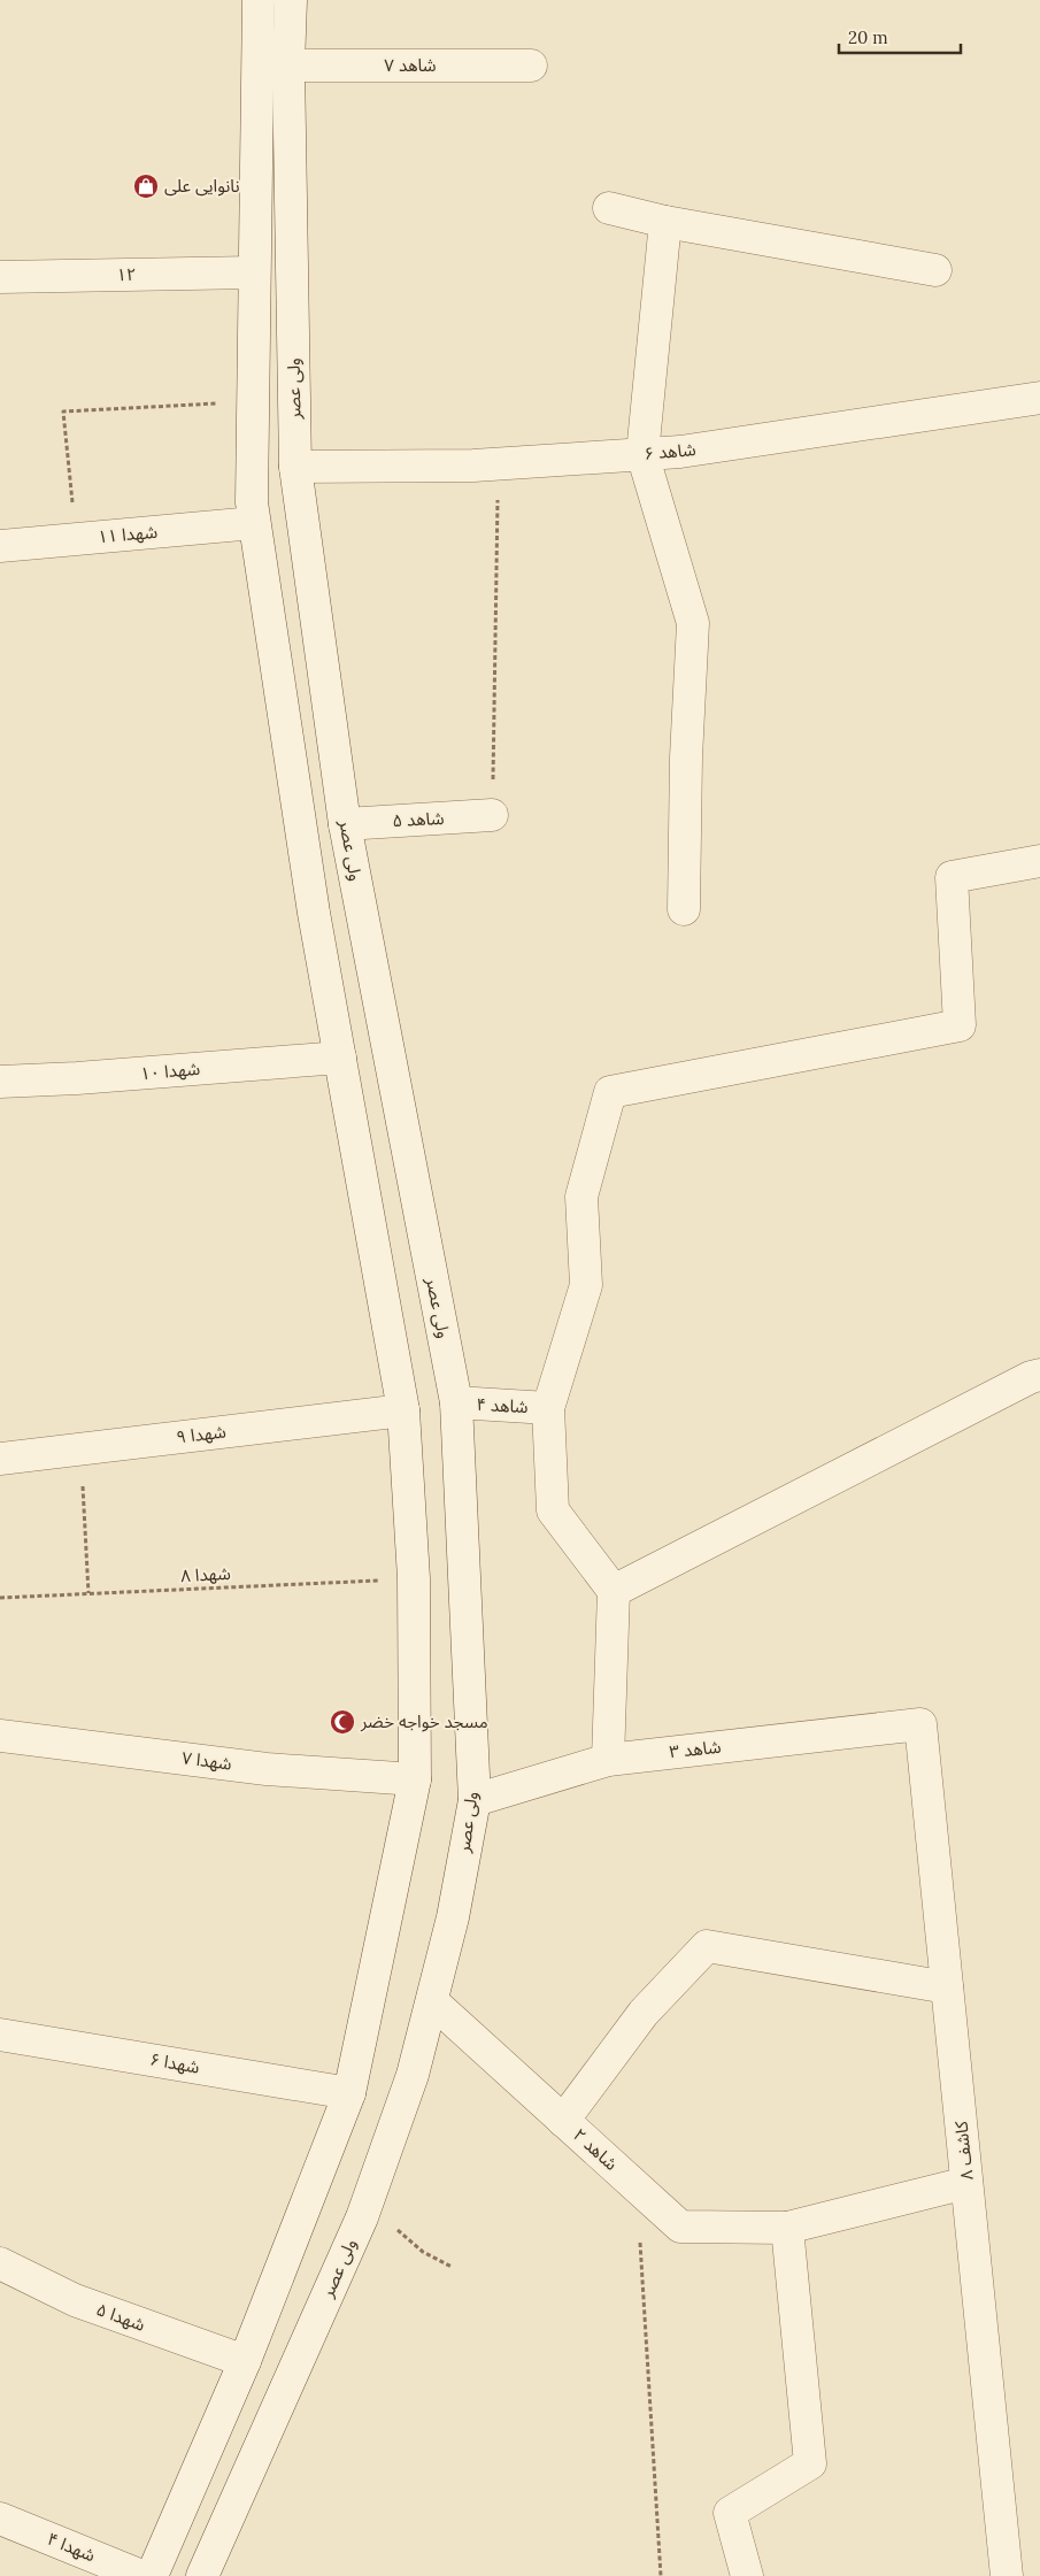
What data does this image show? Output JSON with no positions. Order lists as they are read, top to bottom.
{
  "streets": {
    "street": [
      "شاهد ۷",
      "۱۲",
      "ولی عصر",
      "شاهد ۶",
      "شهدا ۱۱",
      "شاهد ۵",
      "شهدا ۱۰",
      "شاهد ۴",
      "شهدا ۹",
      "شاهد ۳",
      "شهدا ۷",
      "شهدا ۶",
      "شاهد ۲",
      "کاشف ۸",
      "شهدا ۵",
      "شهدا ۴"
    ],
    "path": ["شهدا ۸"]
  },
  "crossings": [
    ["شاهد ۷", "ولی عصر"],
    ["ولی عصر", "شاهد ۶"],
    ["ولی عصر", "شاهد ۵"],
    ["ولی عصر", "شهدا ۱۰"],
    ["ولی عصر", "شاهد ۴"],
    ["ولی عصر", "شاهد ۳"],
    ["ولی عصر", "شاهد ۲"],
    ["شاهد ۳", "کاشف ۸"],
    ["شاهد ۲", "کاشف ۸"]
  ],
  "places": {
    "shop": ["نانوایی علی"],
    "mosque": ["مسجد خواجه خضر"]
  },
  "scale_bar": "20 m"
}
